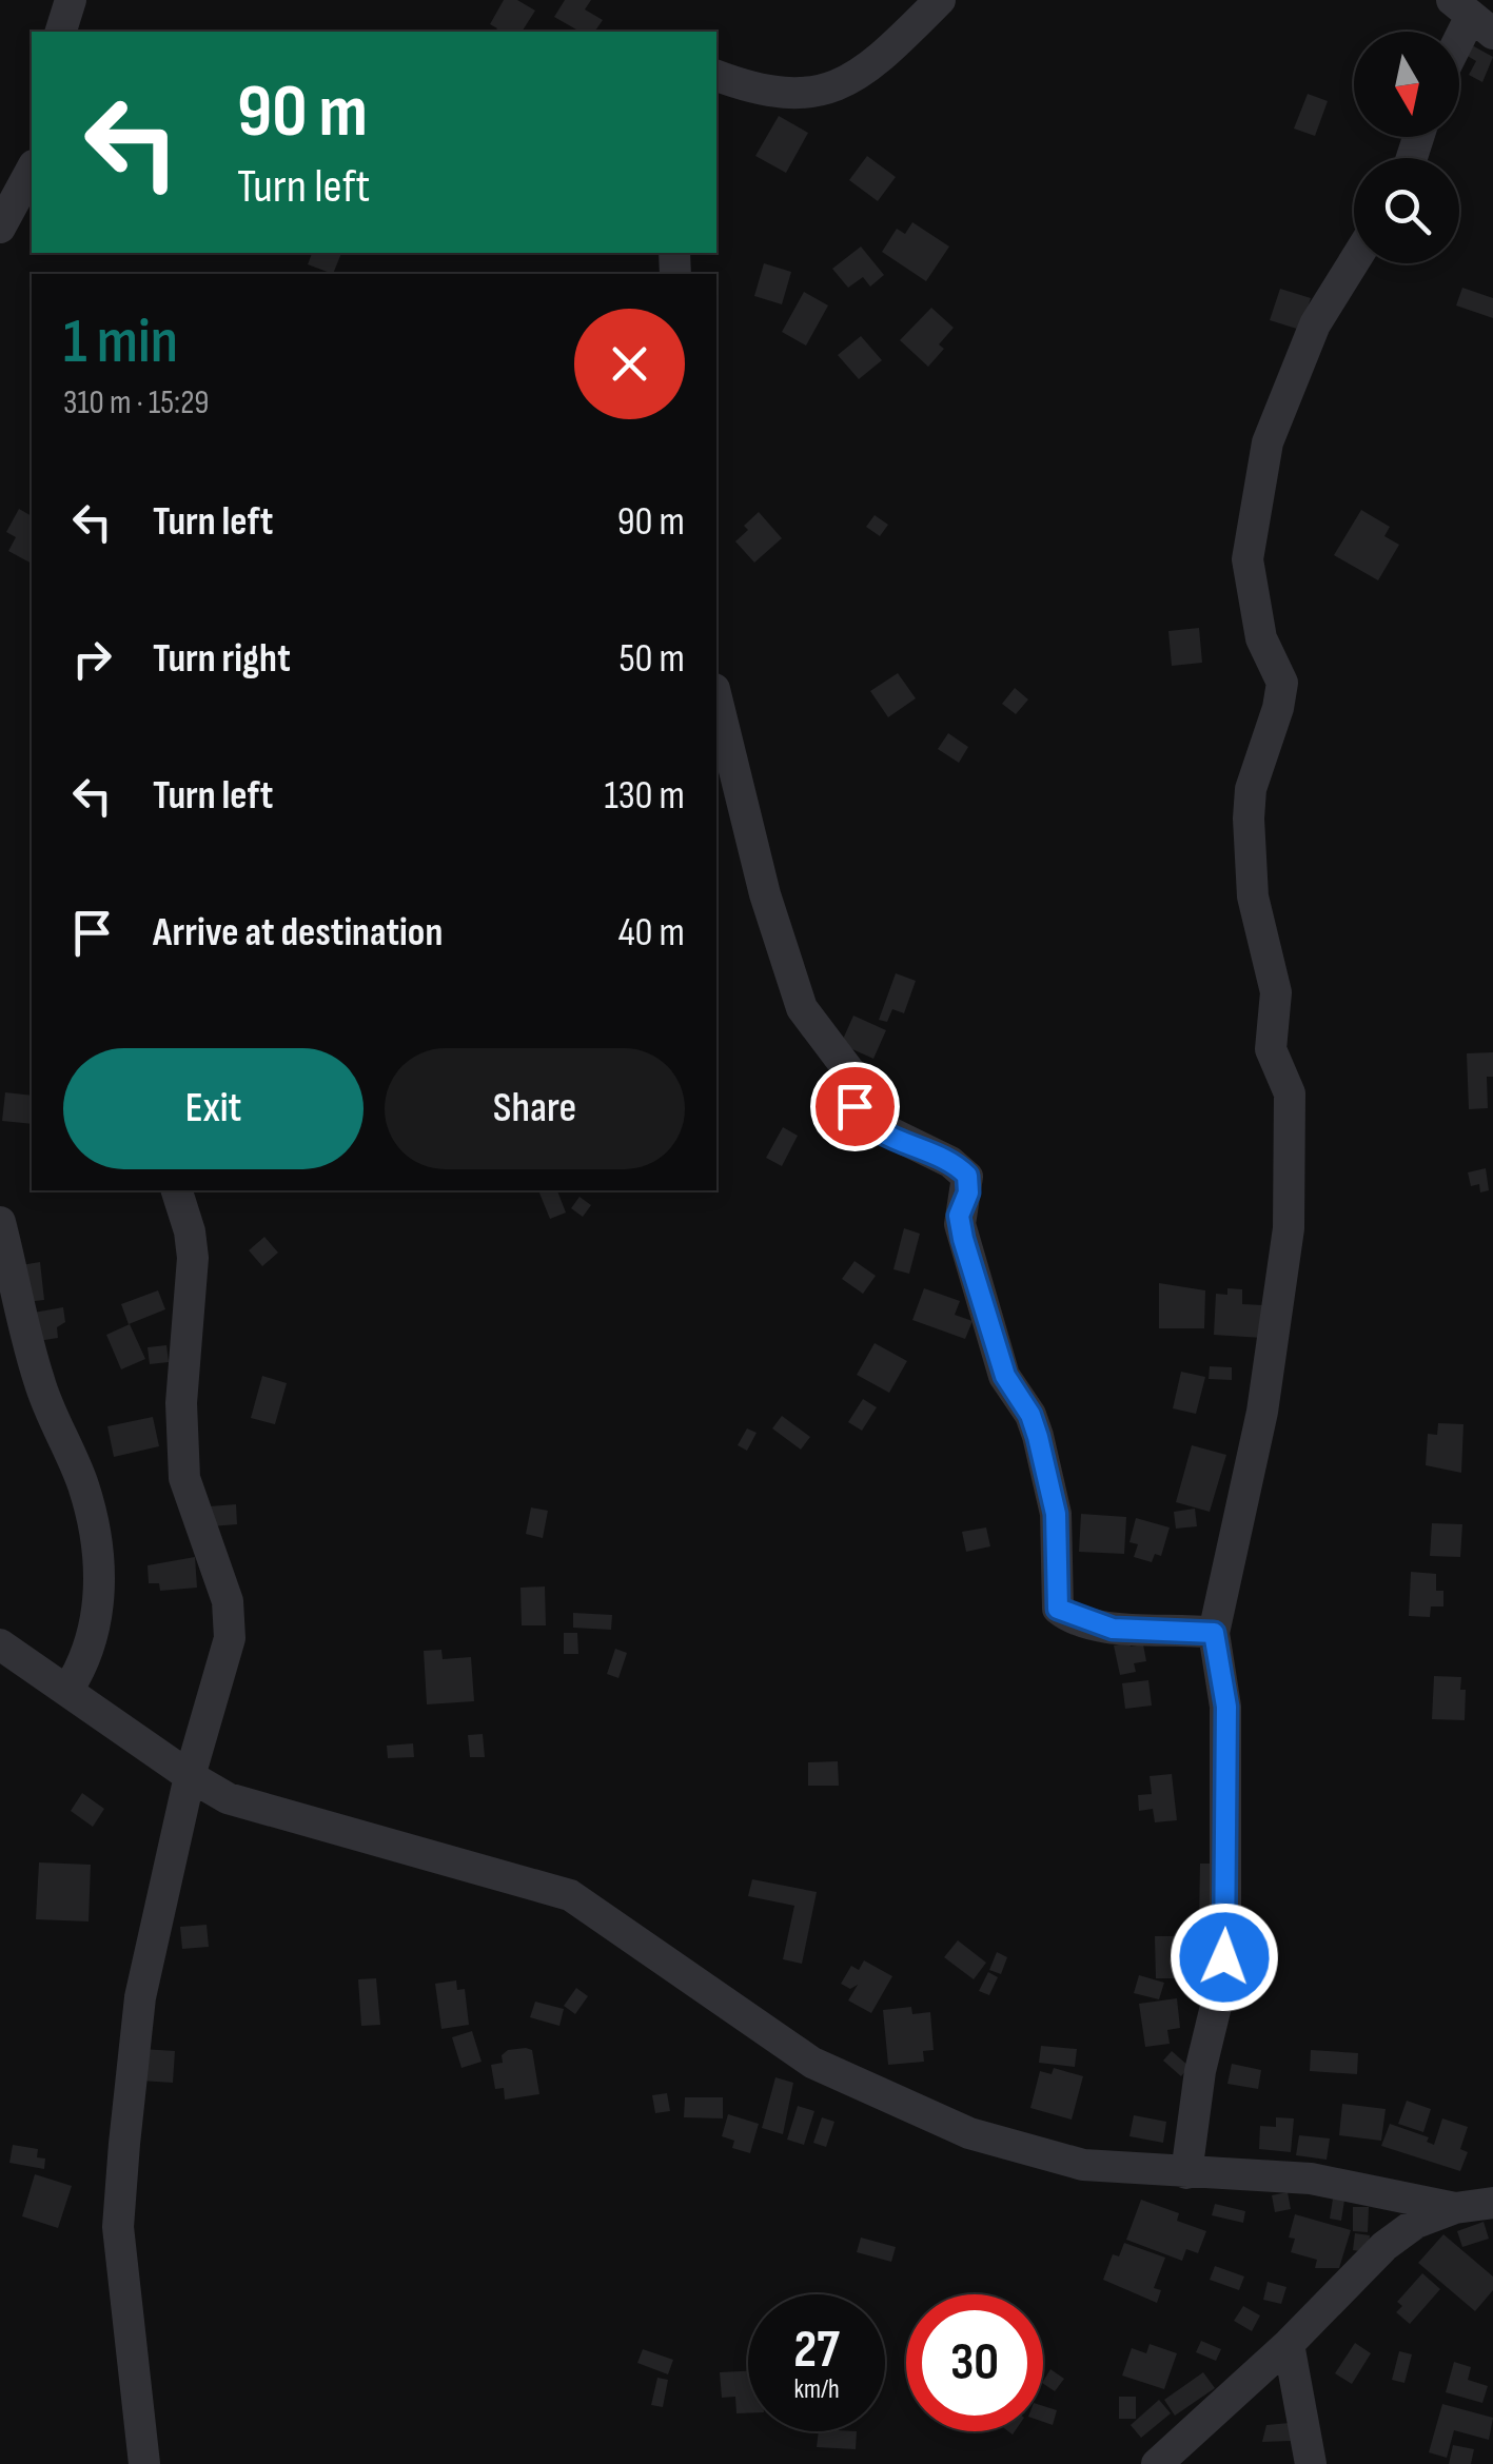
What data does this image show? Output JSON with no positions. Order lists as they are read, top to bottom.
{
  "north": "bottom",
  "page": {
    "turn": ["90 m", "Turn left"],
    "heading": ["1 min", "310 m · 15:29"],
    "list": [
      {
        "name": "Turn left",
        "value": "90 m"
      },
      {
        "name": "Turn right",
        "value": "50 m"
      },
      {
        "name": "Turn left",
        "value": "130 m"
      },
      {
        "name": "Arrive at destination",
        "value": "40 m"
      }
    ],
    "buttons": ["Exit", "Share"],
    "speed": "27 km/h",
    "limit": "30"
  }
}
